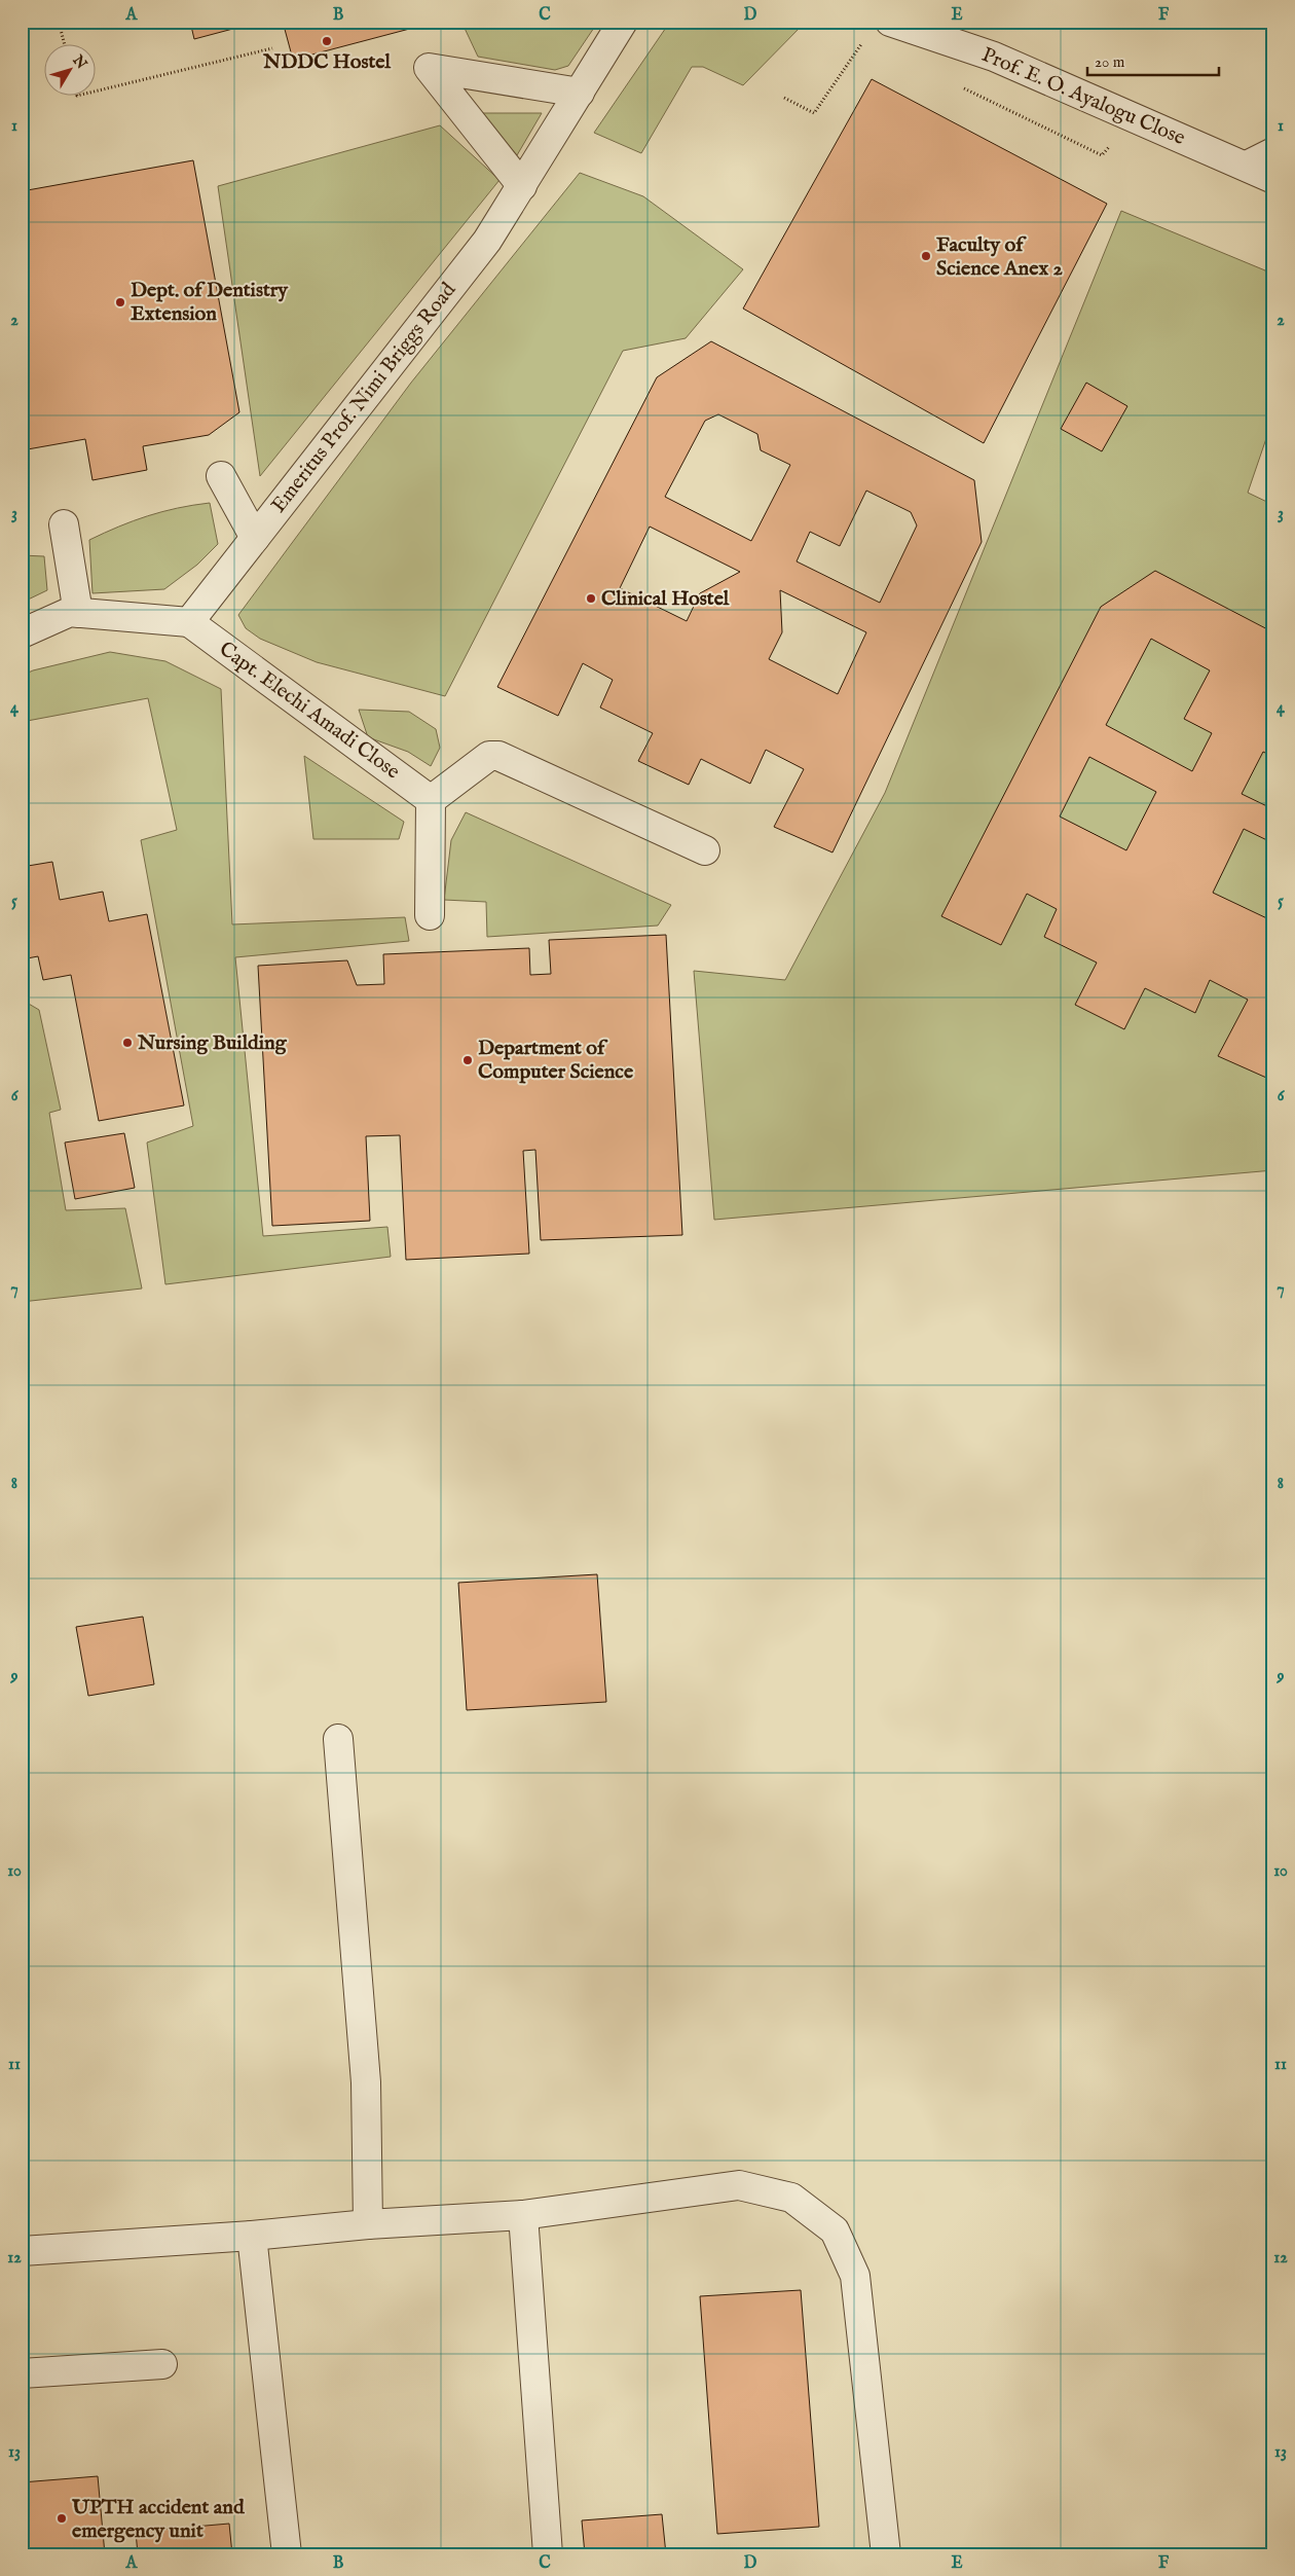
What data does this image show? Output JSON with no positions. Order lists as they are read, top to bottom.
{
  "streets": {
    "street": ["Prof. E. O. Ayalogu Close", "Emeritus Prof. Nimi Briggs Road", "Capt. Elechi Amadi Close"]
  },
  "crossings": [
    ["Emeritus Prof. Nimi Briggs Road", "Capt. Elechi Amadi Close"]
  ],
  "places": [
    "NDDC Hostel",
    "Faculty of Science Anex 2",
    "Dept. of Dentistry Extension",
    "Clinical Hostel",
    "Nursing Building",
    "Department of Computer Science",
    "UPTH accident and emergency unit"
  ],
  "scale_bar": "20 m",
  "north": "top right",
  "grid": {
    "columns": [
      "A",
      "B",
      "C",
      "D",
      "E",
      "F"
    ],
    "rows": [
      "1",
      "2",
      "3",
      "4",
      "5",
      "6",
      "7",
      "8",
      "9",
      "10",
      "11",
      "12",
      "13"
    ]
  }
}
